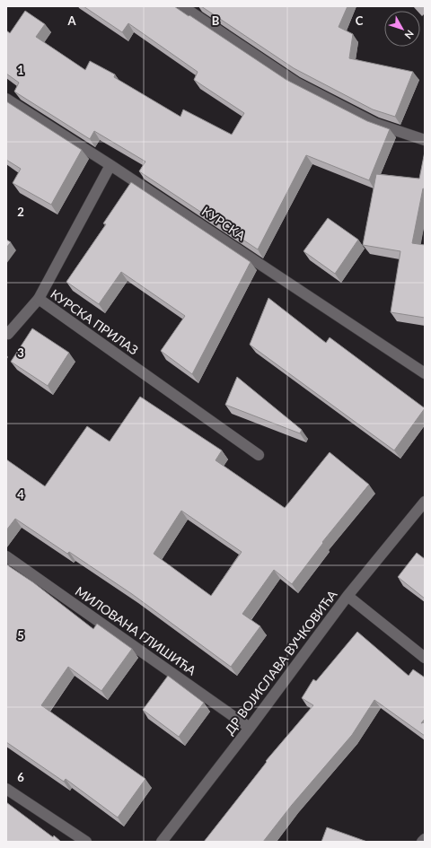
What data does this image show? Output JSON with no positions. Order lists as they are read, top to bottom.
{
  "streets": {
    "street": [
      "КУРСКА",
      "КУРСКА ПРИЛАЗ",
      "МИЛОВАНА ГЛИШИЋА",
      "ДР ВОЈИСЛАВА ВУЧКОВИЋА"
    ]
  },
  "crossings": [
    ["КУРСКА", "КУРСКА ПРИЛАЗ"],
    ["МИЛОВАНА ГЛИШИЋА", "ДР ВОЈИСЛАВА ВУЧКОВИЋА"]
  ],
  "north": "bottom right",
  "grid": {
    "columns": ["A", "B", "C"],
    "rows": [
      "1",
      "2",
      "3",
      "4",
      "5",
      "6"
    ]
  }
}
